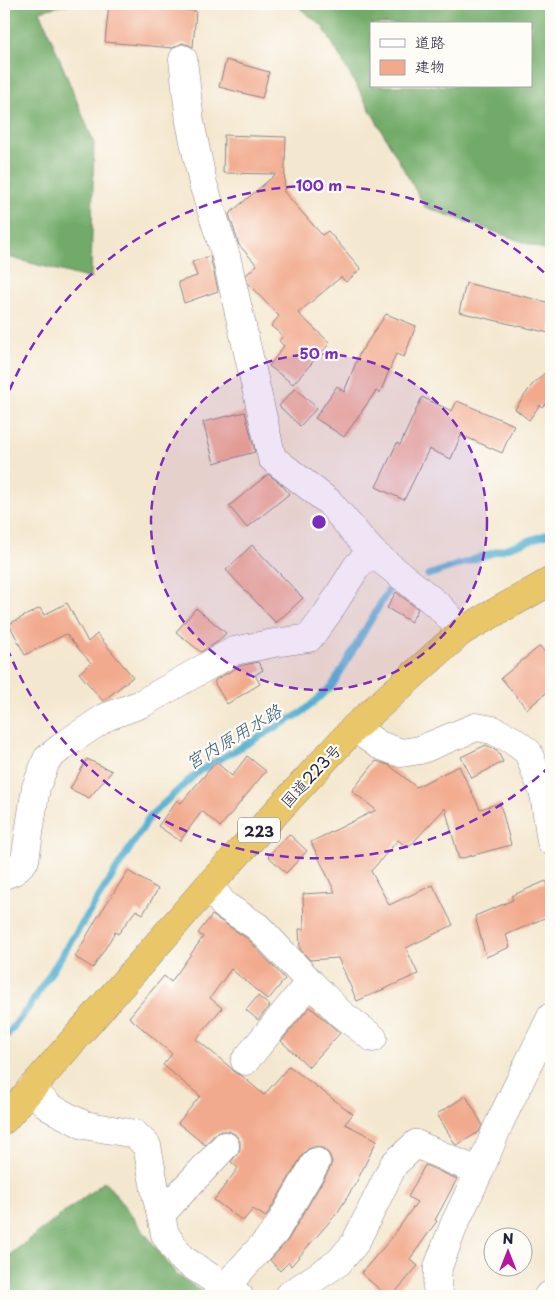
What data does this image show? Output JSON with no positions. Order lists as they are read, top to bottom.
{
  "streets": {
    "highway": ["国道223号", "223"]
  },
  "water": ["宮内原用水路"],
  "legend": ["道路", "建物"],
  "north": "top",
  "rings": ["100 m", "50 m"]
}
